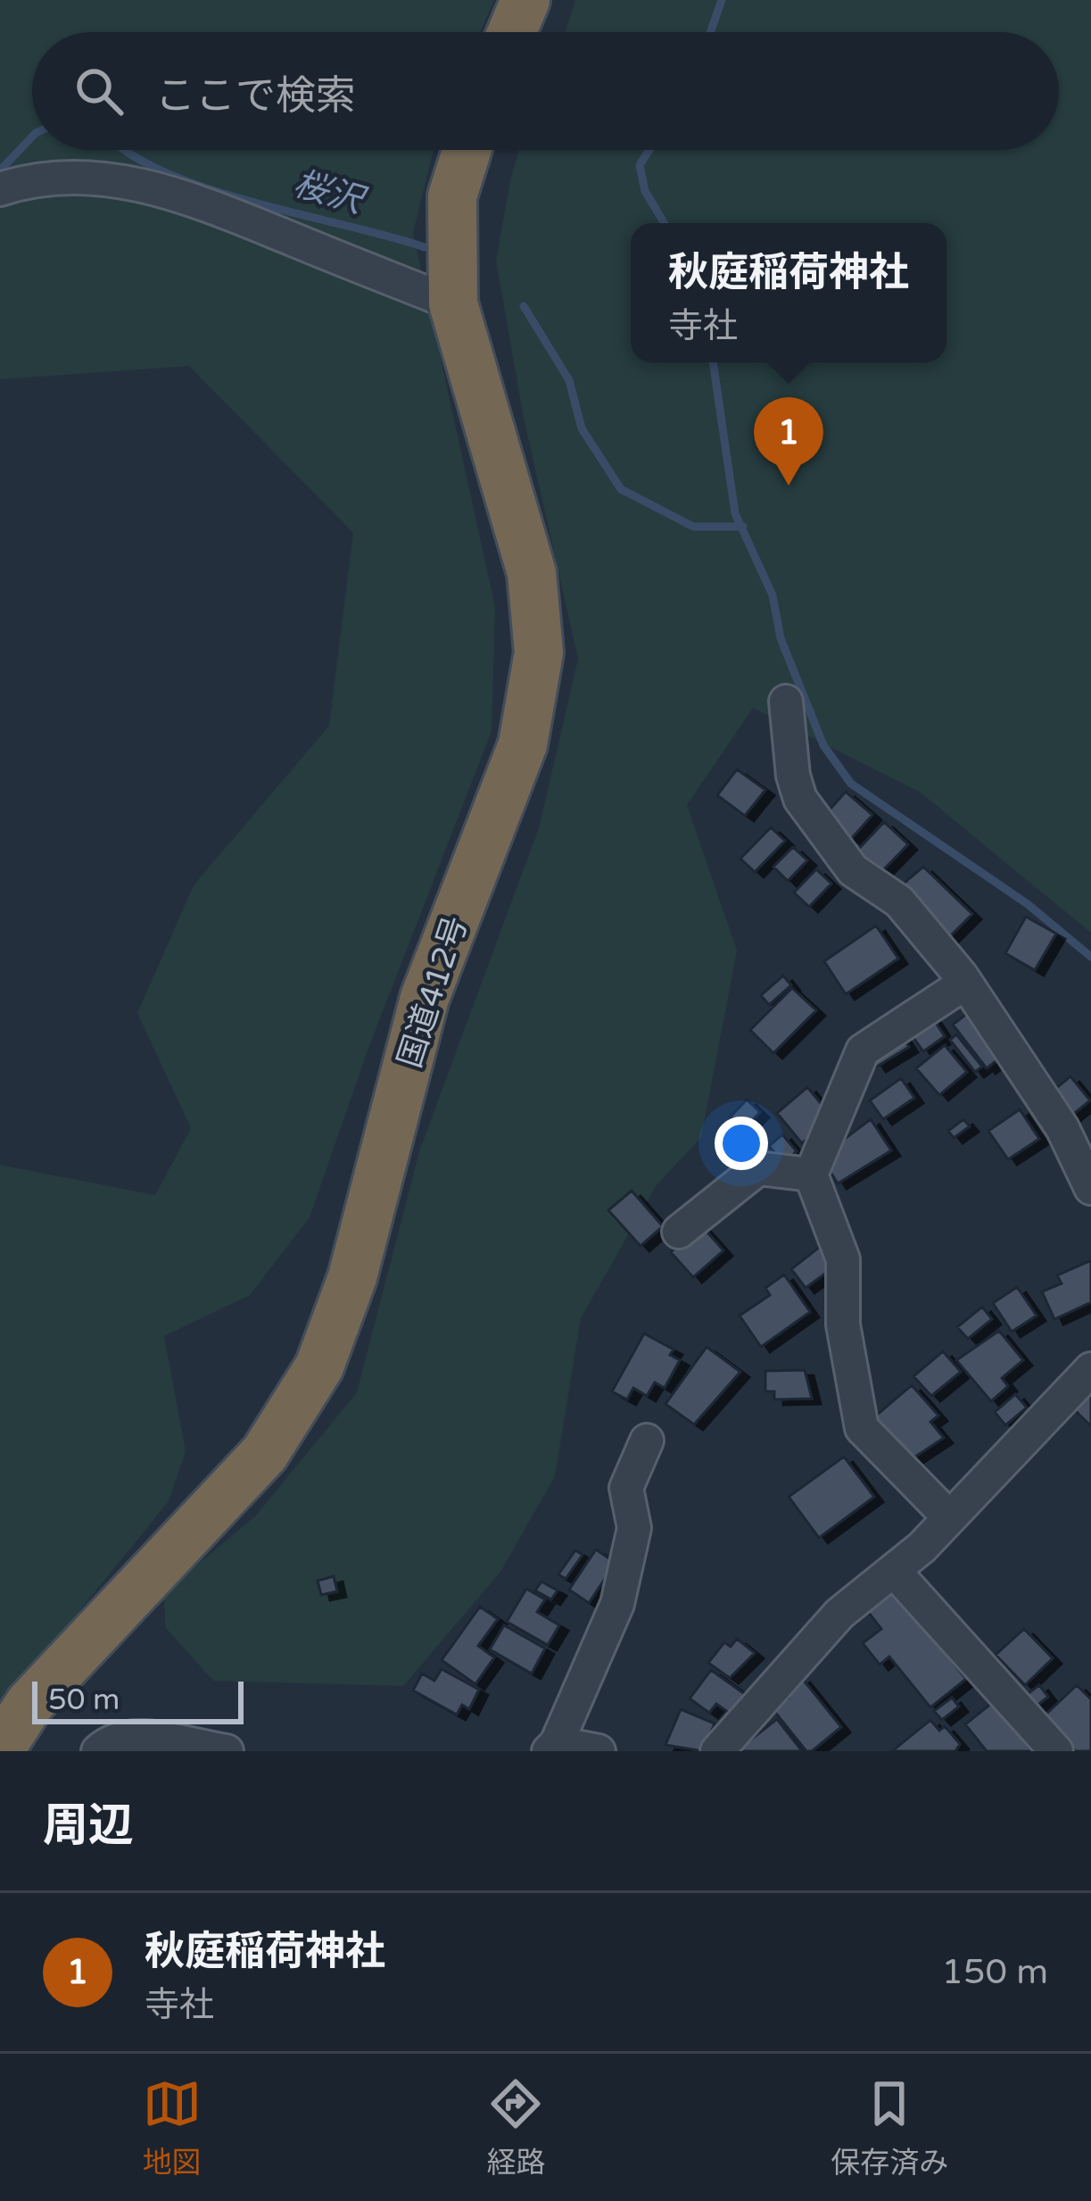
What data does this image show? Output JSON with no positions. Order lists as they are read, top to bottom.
{
  "streets": {
    "highway": ["国道412号"]
  },
  "water": ["桜沢"],
  "scale_bar": "50 m",
  "page": {
    "search": "ここで検索",
    "popup": ["秋庭稲荷神社", "寺社"],
    "pins": "1",
    "scale": "50 m",
    "heading": "周辺",
    "list": [
      {
        "mark": "1",
        "name": "秋庭稲荷神社",
        "note": "寺社",
        "value": "150 m"
      }
    ],
    "nav": ["地図", "経路", "保存済み"]
  }
}
